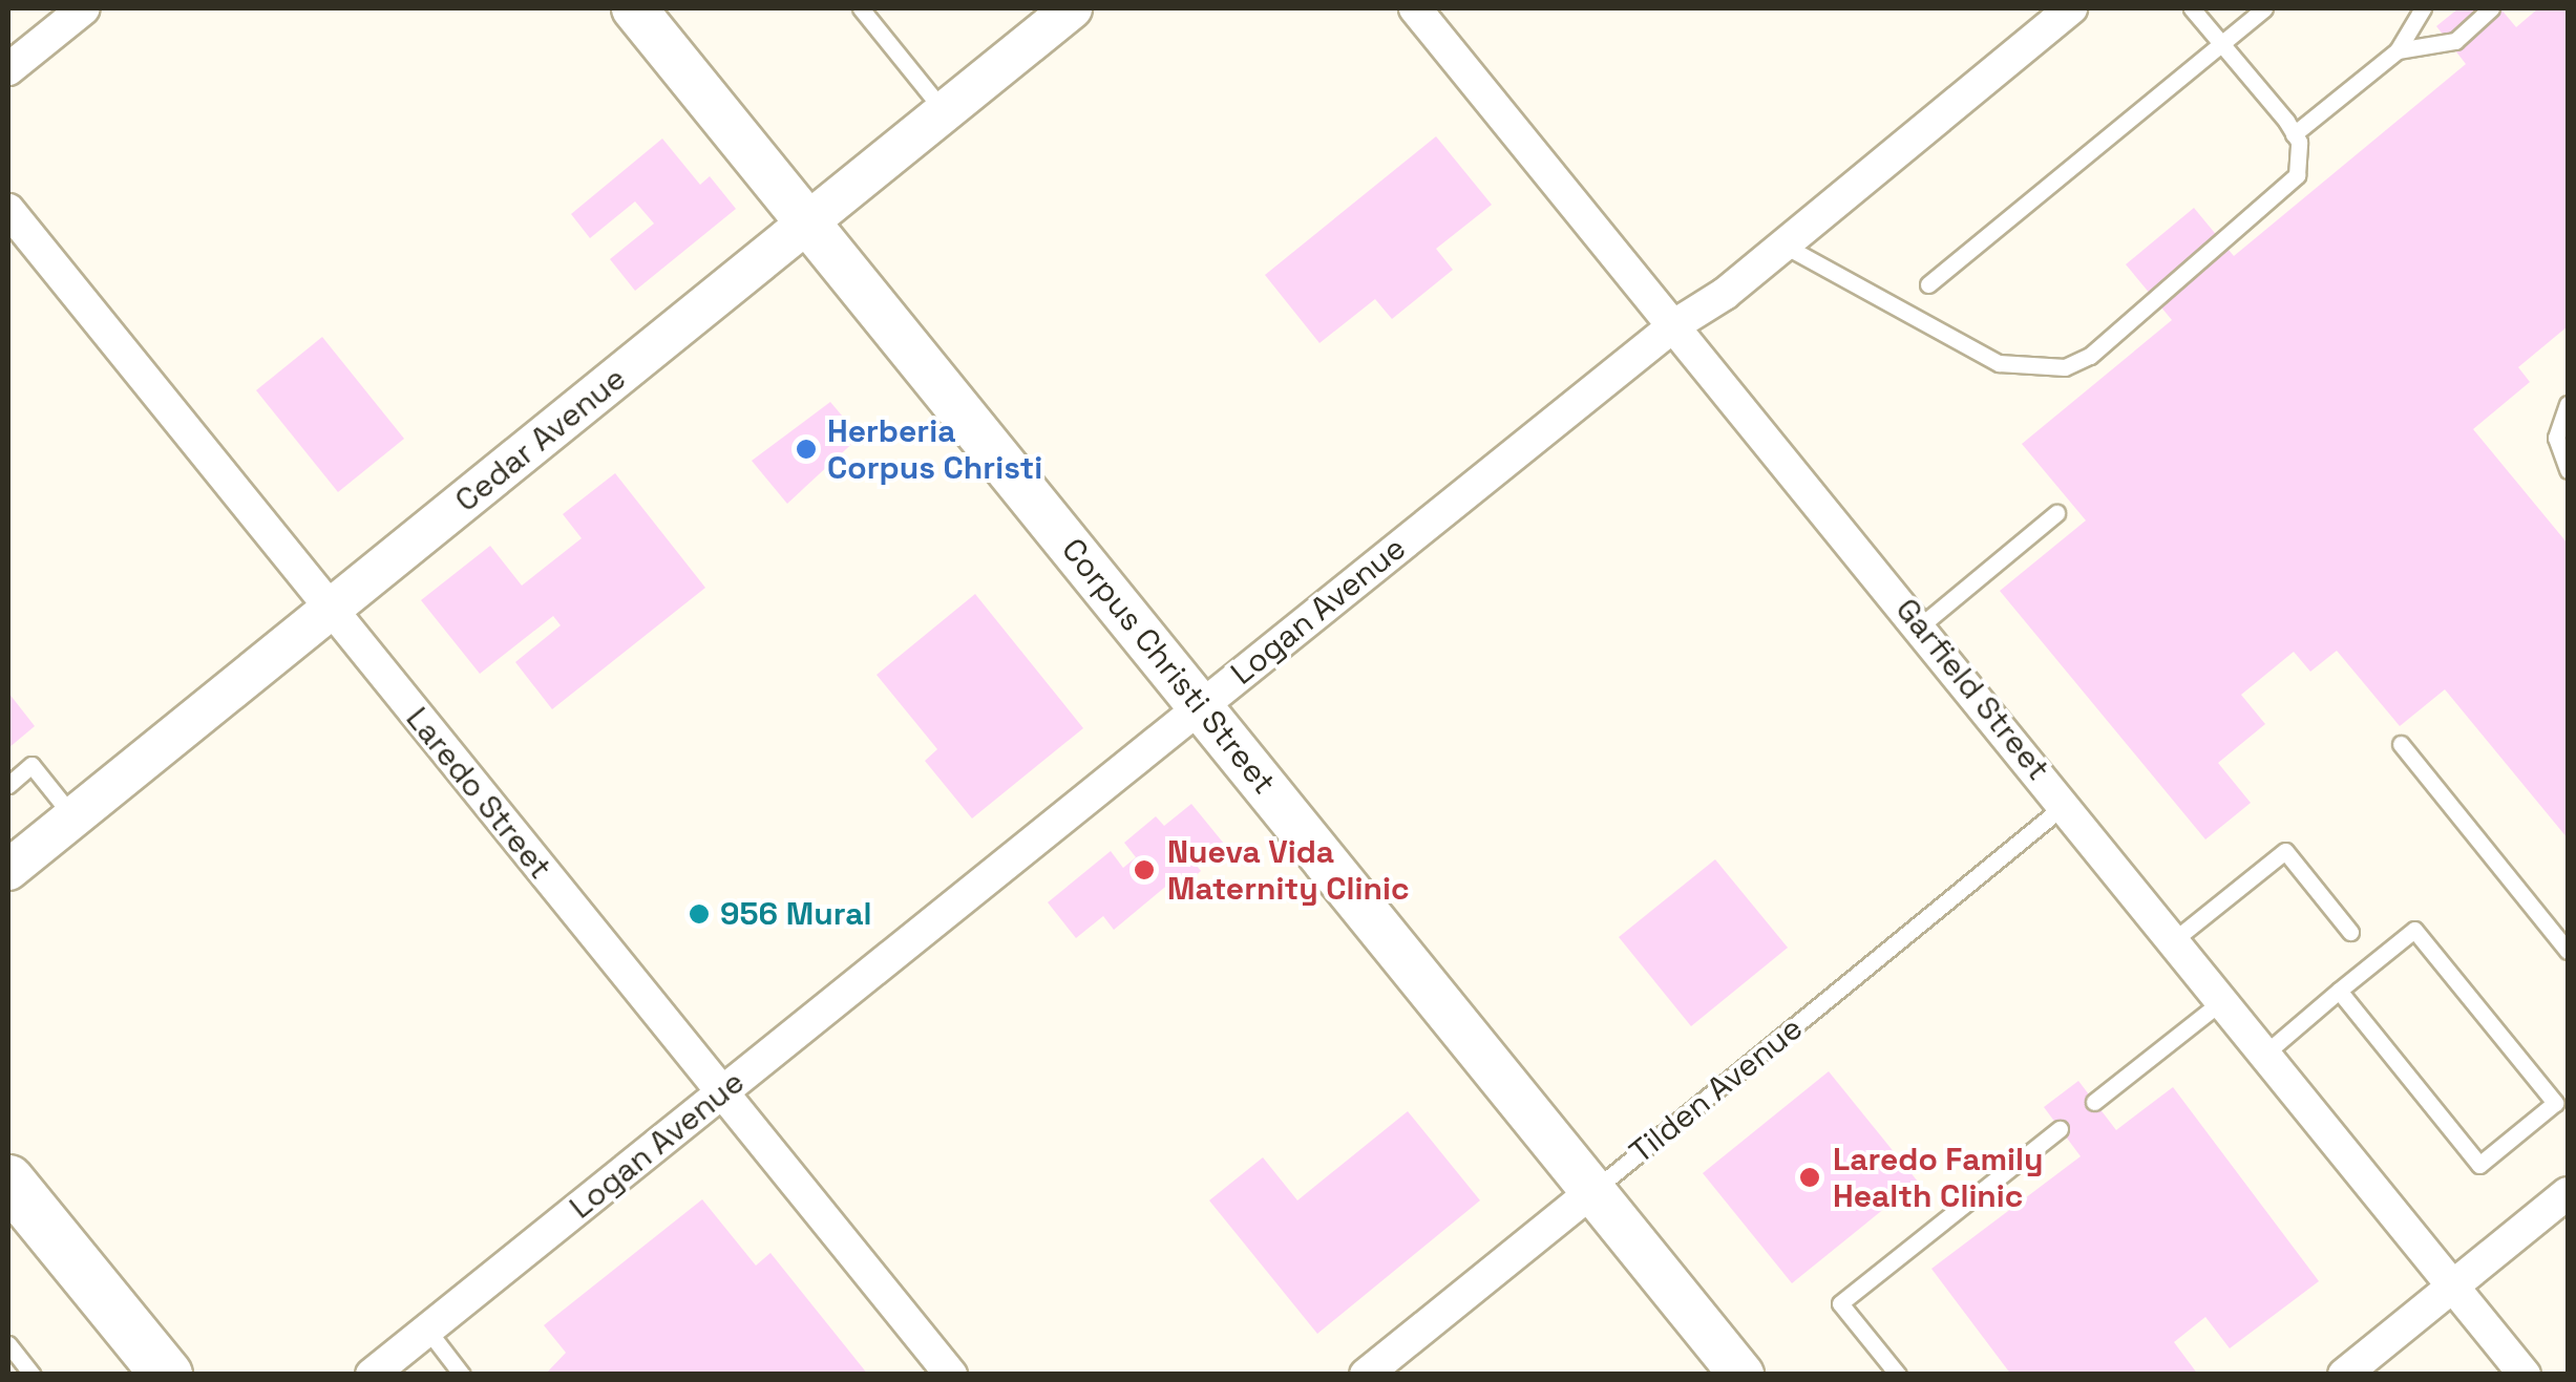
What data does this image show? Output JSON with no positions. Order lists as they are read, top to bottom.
{
  "streets": {
    "main road": ["Corpus Christi Street"],
    "street": [
      "Cedar Avenue",
      "Logan Avenue",
      "Garfield Street",
      "Laredo Street",
      "Tilden Avenue"
    ]
  },
  "crossings": [
    ["Cedar Avenue", "Corpus Christi Street"],
    ["Cedar Avenue", "Laredo Street"],
    ["Logan Avenue", "Corpus Christi Street"],
    ["Logan Avenue", "Garfield Street"],
    ["Logan Avenue", "Laredo Street"],
    ["Corpus Christi Street", "Tilden Avenue"],
    ["Garfield Street", "Tilden Avenue"]
  ],
  "places": [
    "Herberia Corpus Christi",
    "Nueva Vida Maternity Clinic",
    "956 Mural",
    "Laredo Family Health Clinic"
  ]
}
